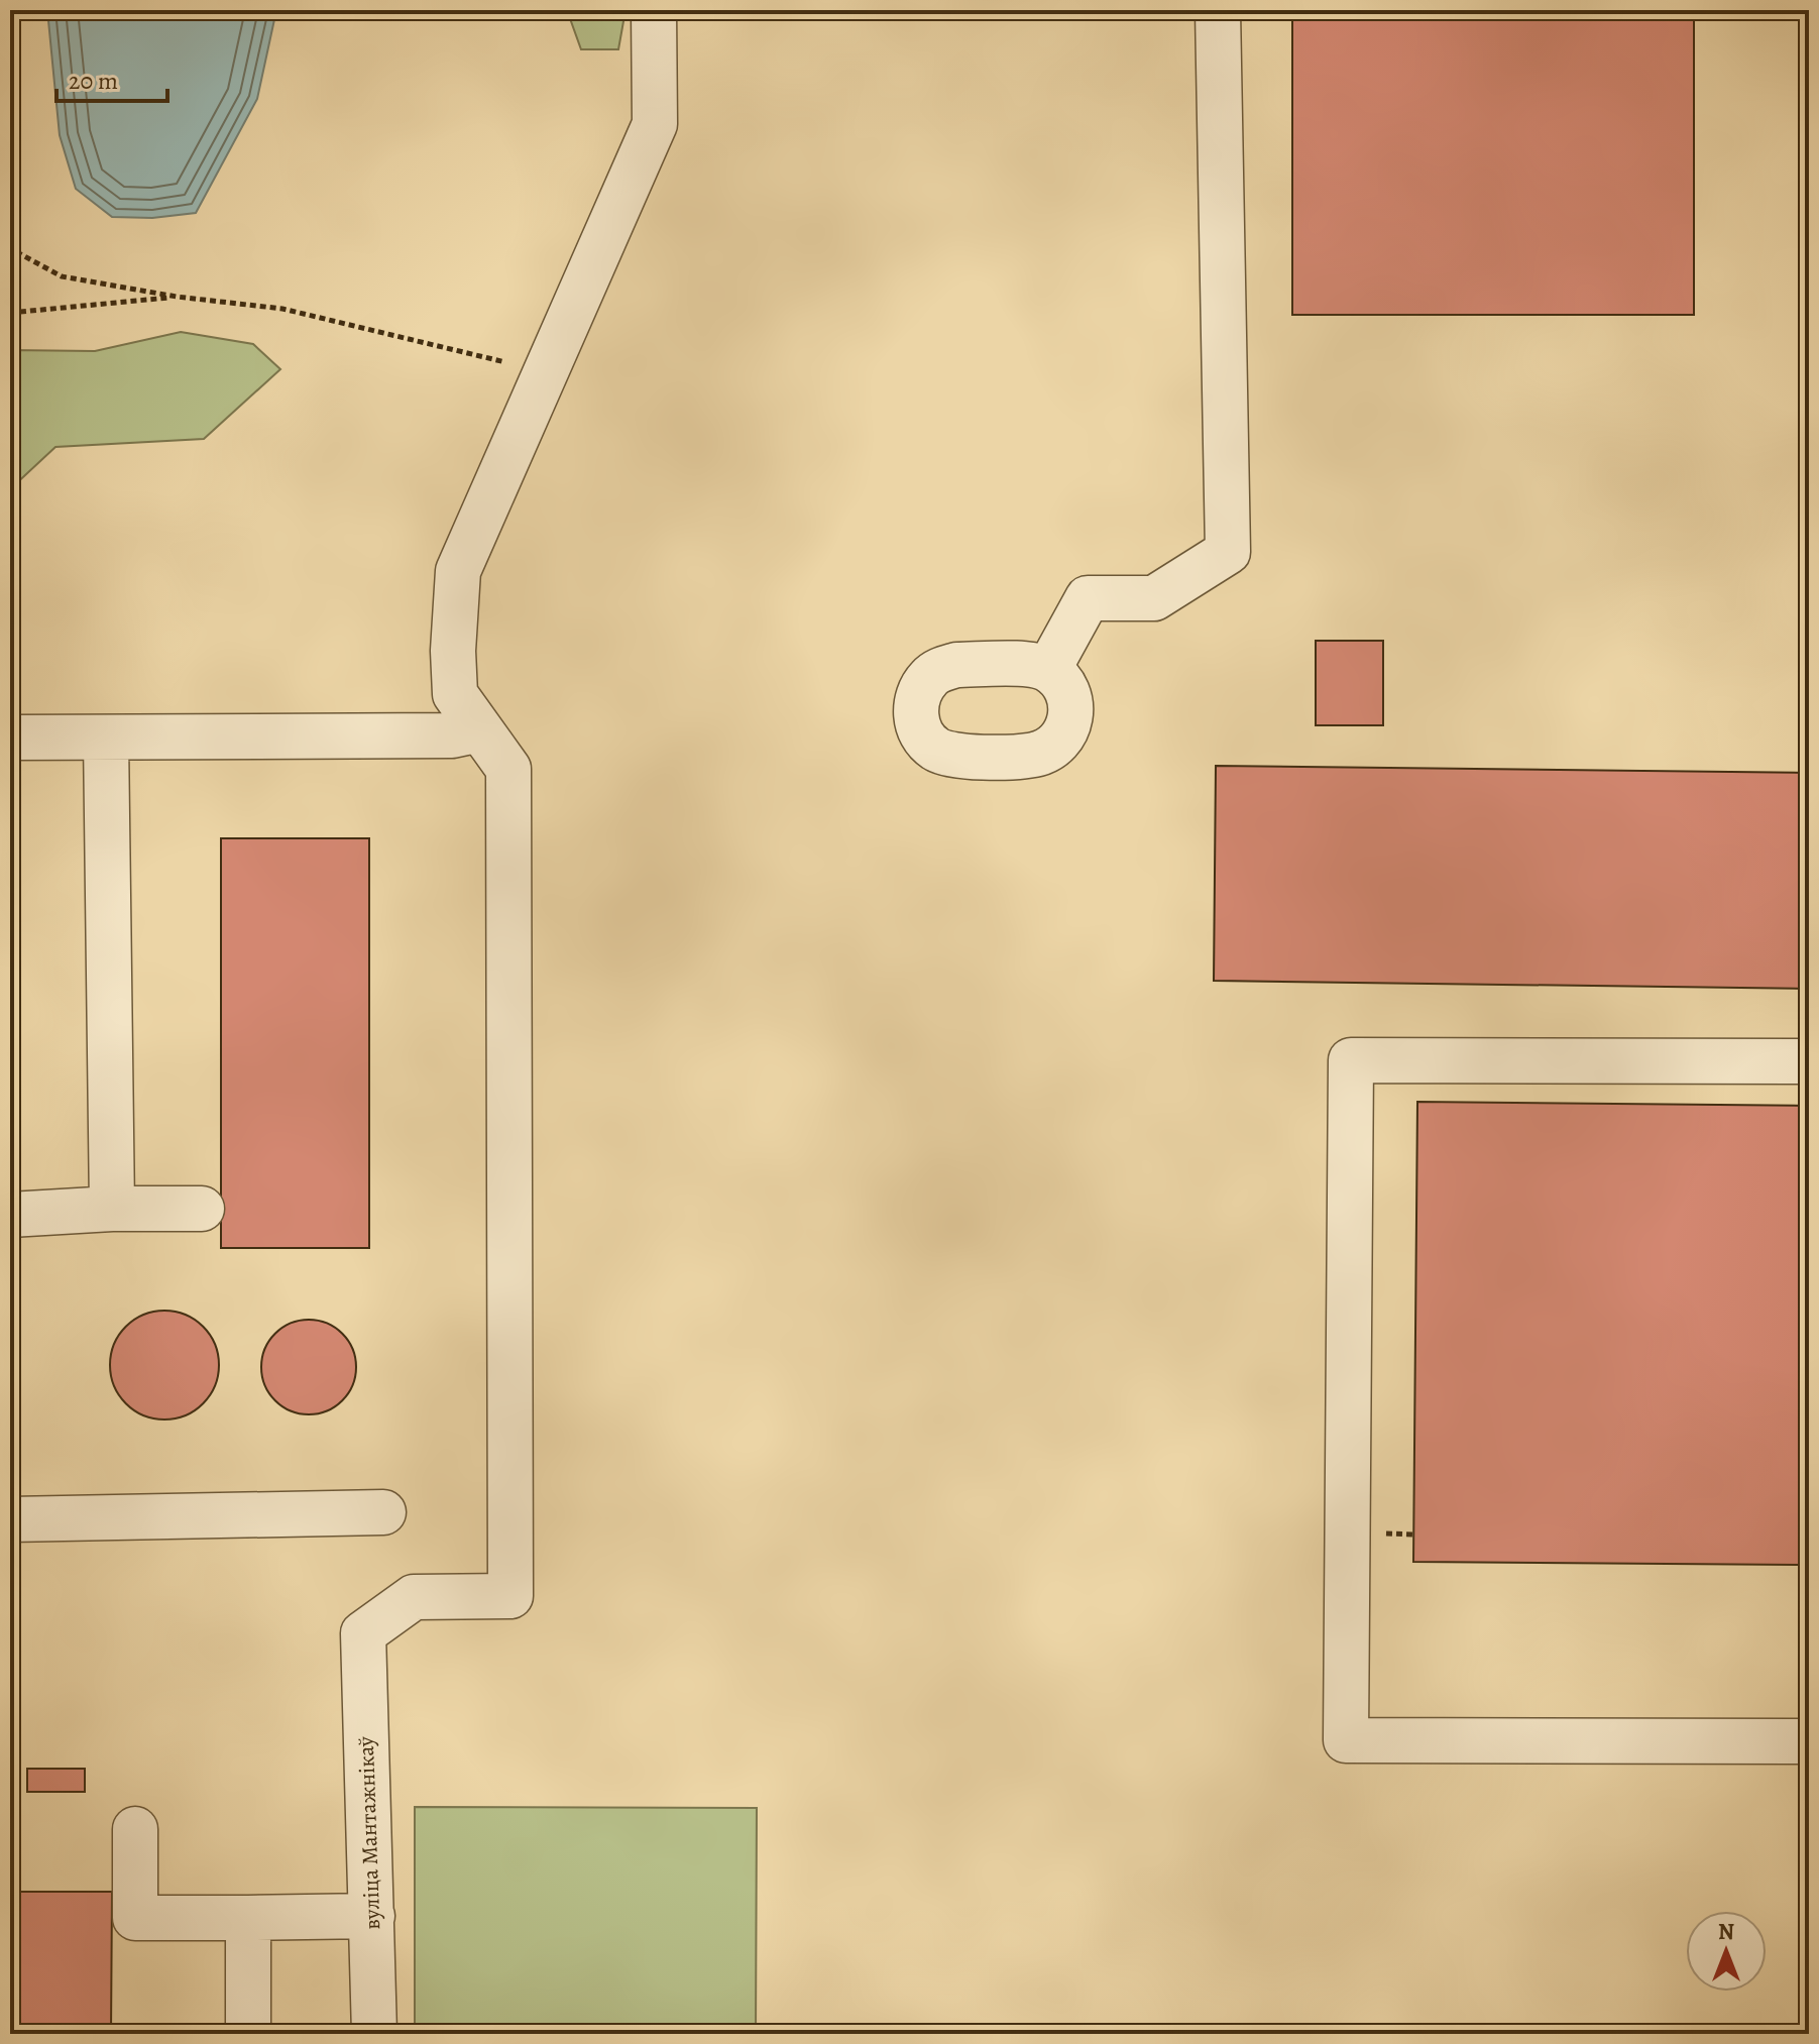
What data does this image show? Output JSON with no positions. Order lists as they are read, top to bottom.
{
  "streets": {
    "street": ["вуліца Мантажнікаў"]
  },
  "scale_bar": "20 m",
  "north": "top"
}
